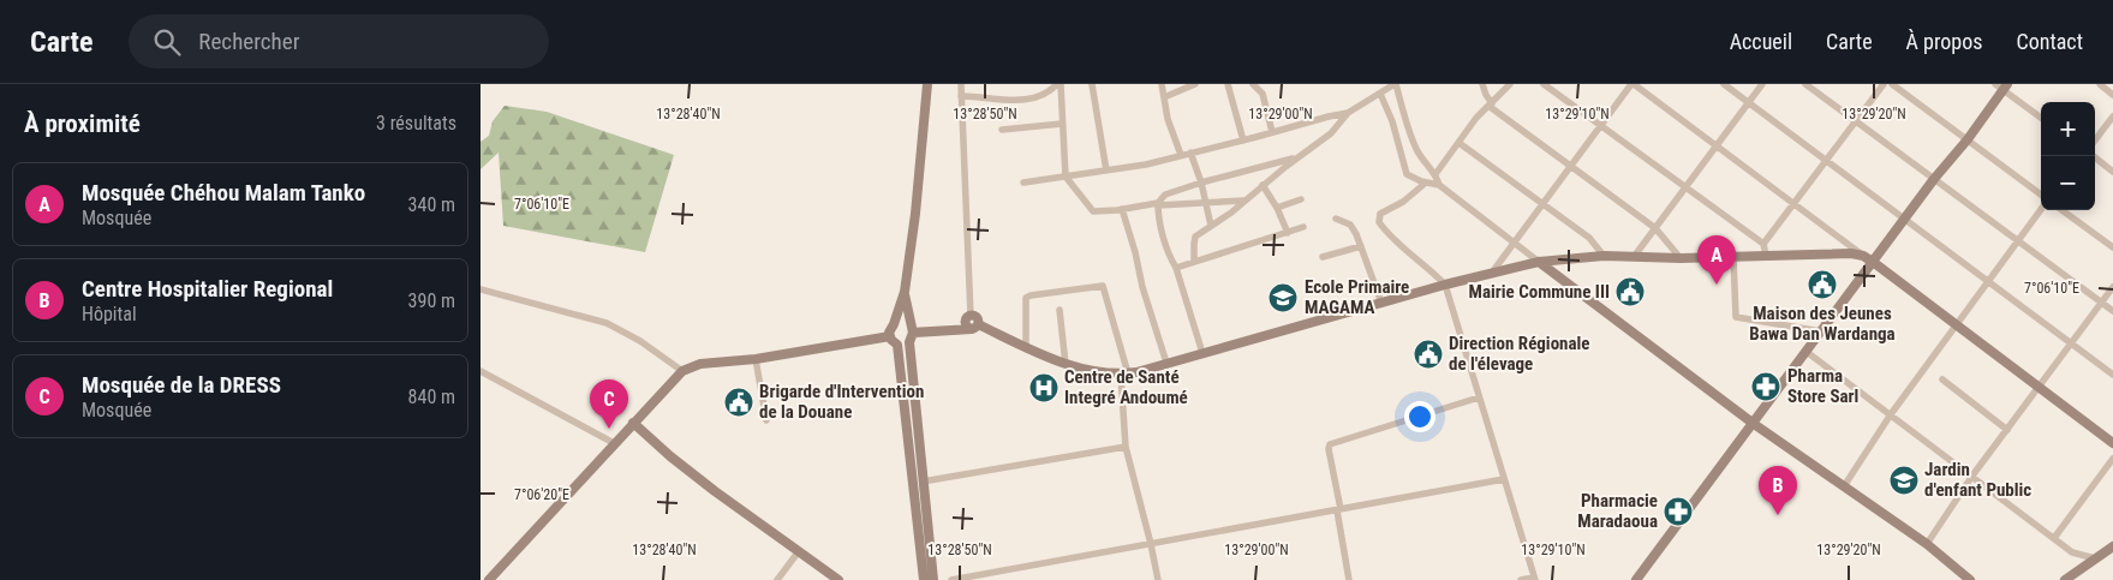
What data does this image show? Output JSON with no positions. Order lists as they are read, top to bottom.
{
  "places": {
    "public building": [
      "Maison des Jeunes Bawa Dan Wardanga",
      "Mairie Commune III",
      "Direction Régionale de l'élevage",
      "Brigarde d'Intervention de la Douane"
    ],
    "school or university": ["Ecole Primaire MAGAMA", "Jardin d'enfant Public"],
    "pharmacy": ["Pharma Store Sarl", "Pharmacie Maradaoua"],
    "hospital": ["Centre de Santé Integré Andoumé"]
  },
  "page": {
    "header": "Carte",
    "search": "Rechercher",
    "nav": [
      "Accueil",
      "Carte",
      "À propos",
      "Contact"
    ],
    "heading": ["À proximité", "3 résultats"],
    "map_buttons": ["+", "−"],
    "list": [
      {
        "mark": "A",
        "name": "Mosquée Chéhou Malam Tanko",
        "note": "Mosquée",
        "value": "340 m"
      },
      {
        "mark": "B",
        "name": "Centre Hospitalier Regional",
        "note": "Hôpital",
        "value": "390 m"
      },
      {
        "mark": "C",
        "name": "Mosquée de la DRESS",
        "note": "Mosquée",
        "value": "840 m"
      }
    ],
    "pins": ["A", "C", "B"]
  },
  "coordinates": [
    "13°28'40\"N",
    "13°28'50\"N",
    "13°29'00\"N",
    "13°29'10\"N",
    "13°29'20\"N",
    "7°06'10\"E",
    "7°06'20\"E"
  ]
}
